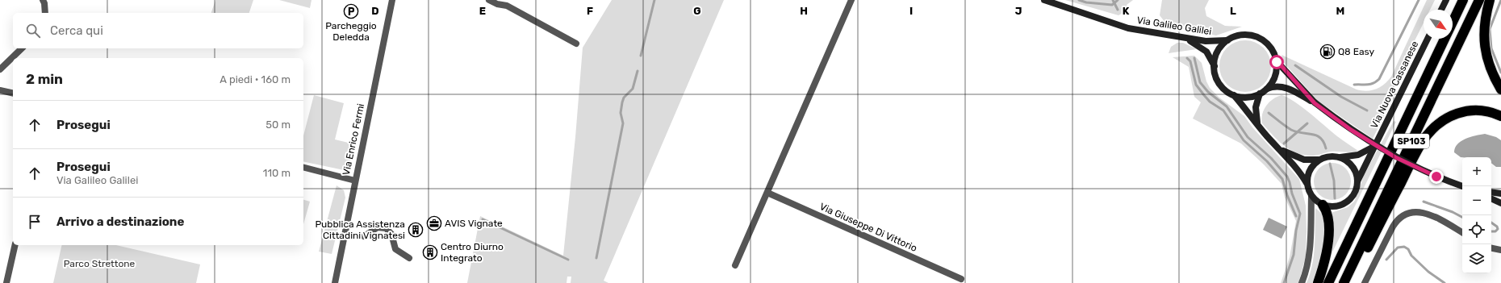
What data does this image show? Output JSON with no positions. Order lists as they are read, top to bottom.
{
  "streets": {
    "highway": ["SP103"],
    "street": [
      "Via Galileo Galilei",
      "Via Nuova Cassanese",
      "Via Enrico Fermi",
      "Via Giuseppe Di Vittorio"
    ]
  },
  "parks": ["Parco Strettone"],
  "places": {
    "parking": ["Parcheggio Deledda"],
    "fuel station": ["Q8 Easy"],
    "office": ["AVIS Vignate"],
    "building": ["Pubblica Assistenza Cittadini Vignatesi", "Centro Diurno Integrato"]
  },
  "north": "bottom right",
  "page": {
    "search": "Cerca qui",
    "heading": ["2 min", "A piedi · 160 m"],
    "list": [
      ["Prosegui", "50 m"],
      ["Prosegui", "Via Galileo Galilei", "110 m"],
      "Arrivo a destinazione"
    ],
    "map_buttons": ["+", "−"]
  },
  "grid": {
    "columns": [
      "D",
      "E",
      "F",
      "G",
      "H",
      "I",
      "J",
      "K",
      "L",
      "M"
    ]
  }
}
